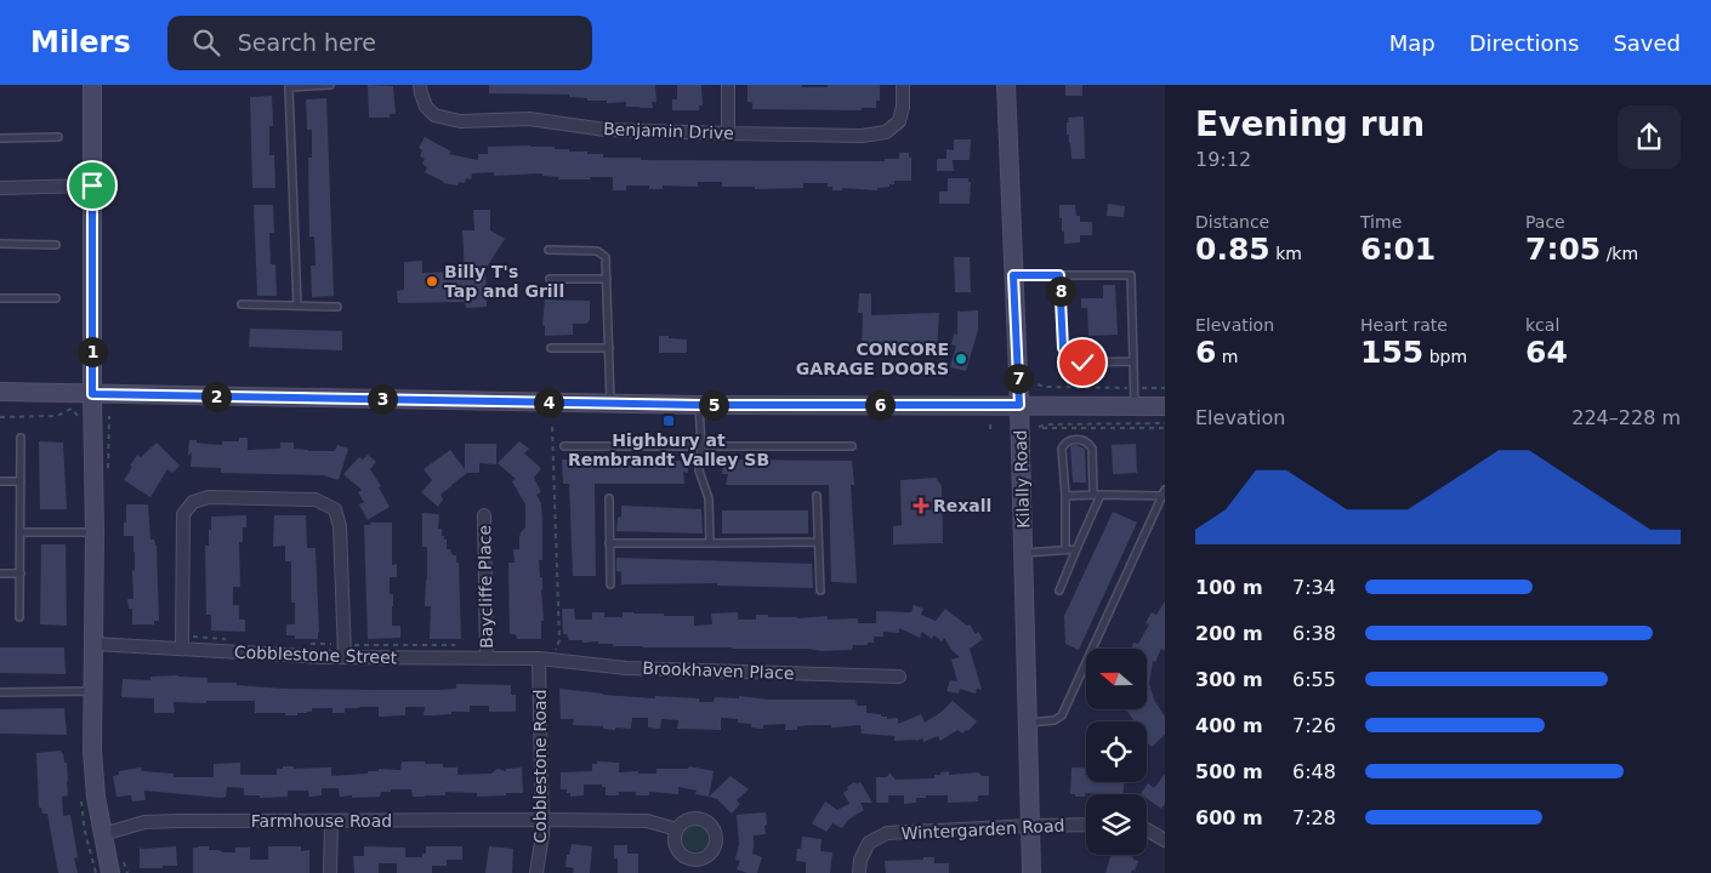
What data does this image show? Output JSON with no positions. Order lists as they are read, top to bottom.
{
  "streets": {
    "street": [
      "Benjamin Drive",
      "Kilally Road",
      "Baycliffe Place",
      "Cobblestone Street",
      "Brookhaven Place",
      "Cobblestone Road",
      "Farmhouse Road",
      "Wintergarden Road"
    ]
  },
  "crossings": [
    ["Kilally Road", "Wintergarden Road"],
    ["Baycliffe Place", "Cobblestone Street"],
    ["Cobblestone Street", "Brookhaven Place"],
    ["Cobblestone Street", "Cobblestone Road"],
    ["Brookhaven Place", "Cobblestone Road"],
    ["Cobblestone Road", "Farmhouse Road"]
  ],
  "places": {
    "other": ["Billy T's Tap and Grill", "CONCORE GARAGE DOORS"],
    "transit": ["Highbury at Rembrandt Valley SB"],
    "health": ["Rexall"]
  },
  "north": "left",
  "page": {
    "header": "Milers",
    "search": "Search here",
    "nav": ["Map", "Directions", "Saved"],
    "heading": ["Evening run", "19:12"],
    "stats": [
      ["Distance", "0.85 km"],
      ["Time", "6:01"],
      ["Pace", "7:05 /km"],
      ["Elevation", "6 m"],
      ["Heart rate", "155 bpm"],
      ["kcal", "64"]
    ],
    "pins": [
      "8",
      "1",
      "7",
      "2",
      "3",
      "4",
      "5",
      "6"
    ],
    "chart": ["Elevation", "224–228 m"],
    "list": [
      {
        "name": "100 m",
        "note": "7:34"
      },
      {
        "name": "200 m",
        "note": "6:38"
      },
      {
        "name": "300 m",
        "note": "6:55"
      },
      {
        "name": "400 m",
        "note": "7:26"
      },
      {
        "name": "500 m",
        "note": "6:48"
      },
      {
        "name": "600 m",
        "note": "7:28"
      }
    ]
  }
}
